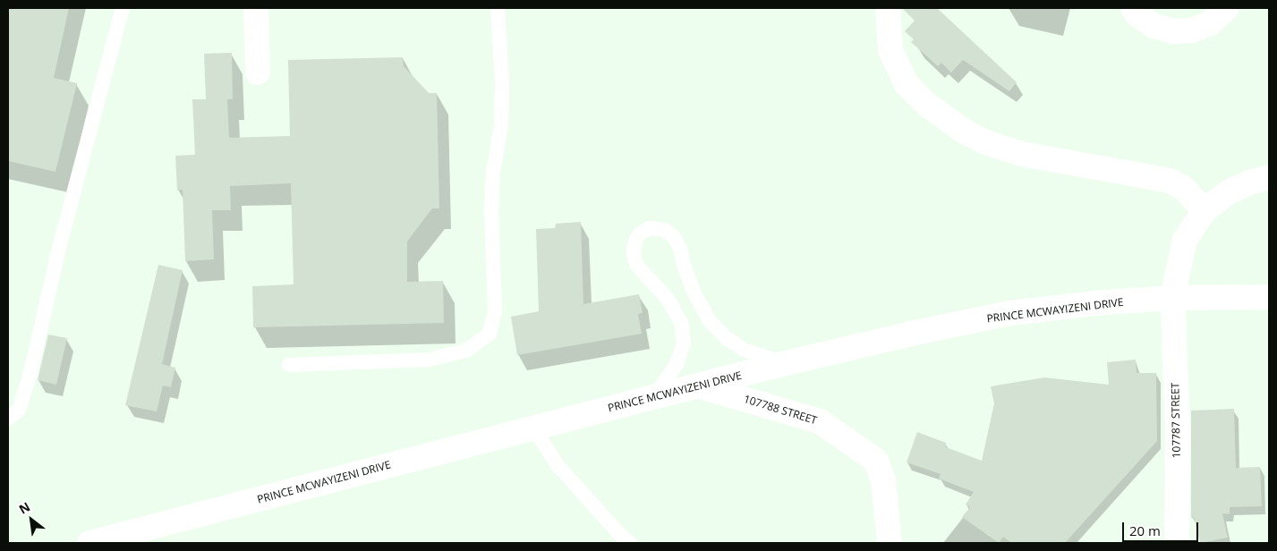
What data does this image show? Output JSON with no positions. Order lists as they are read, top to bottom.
{
  "streets": {
    "street": ["PRINCE MCWAYIZENI DRIVE", "107788 STREET", "107787 STREET"]
  },
  "crossings": [
    ["PRINCE MCWAYIZENI DRIVE", "107788 STREET"],
    ["PRINCE MCWAYIZENI DRIVE", "107787 STREET"]
  ],
  "scale_bar": "20 m",
  "north": "top left"
}
